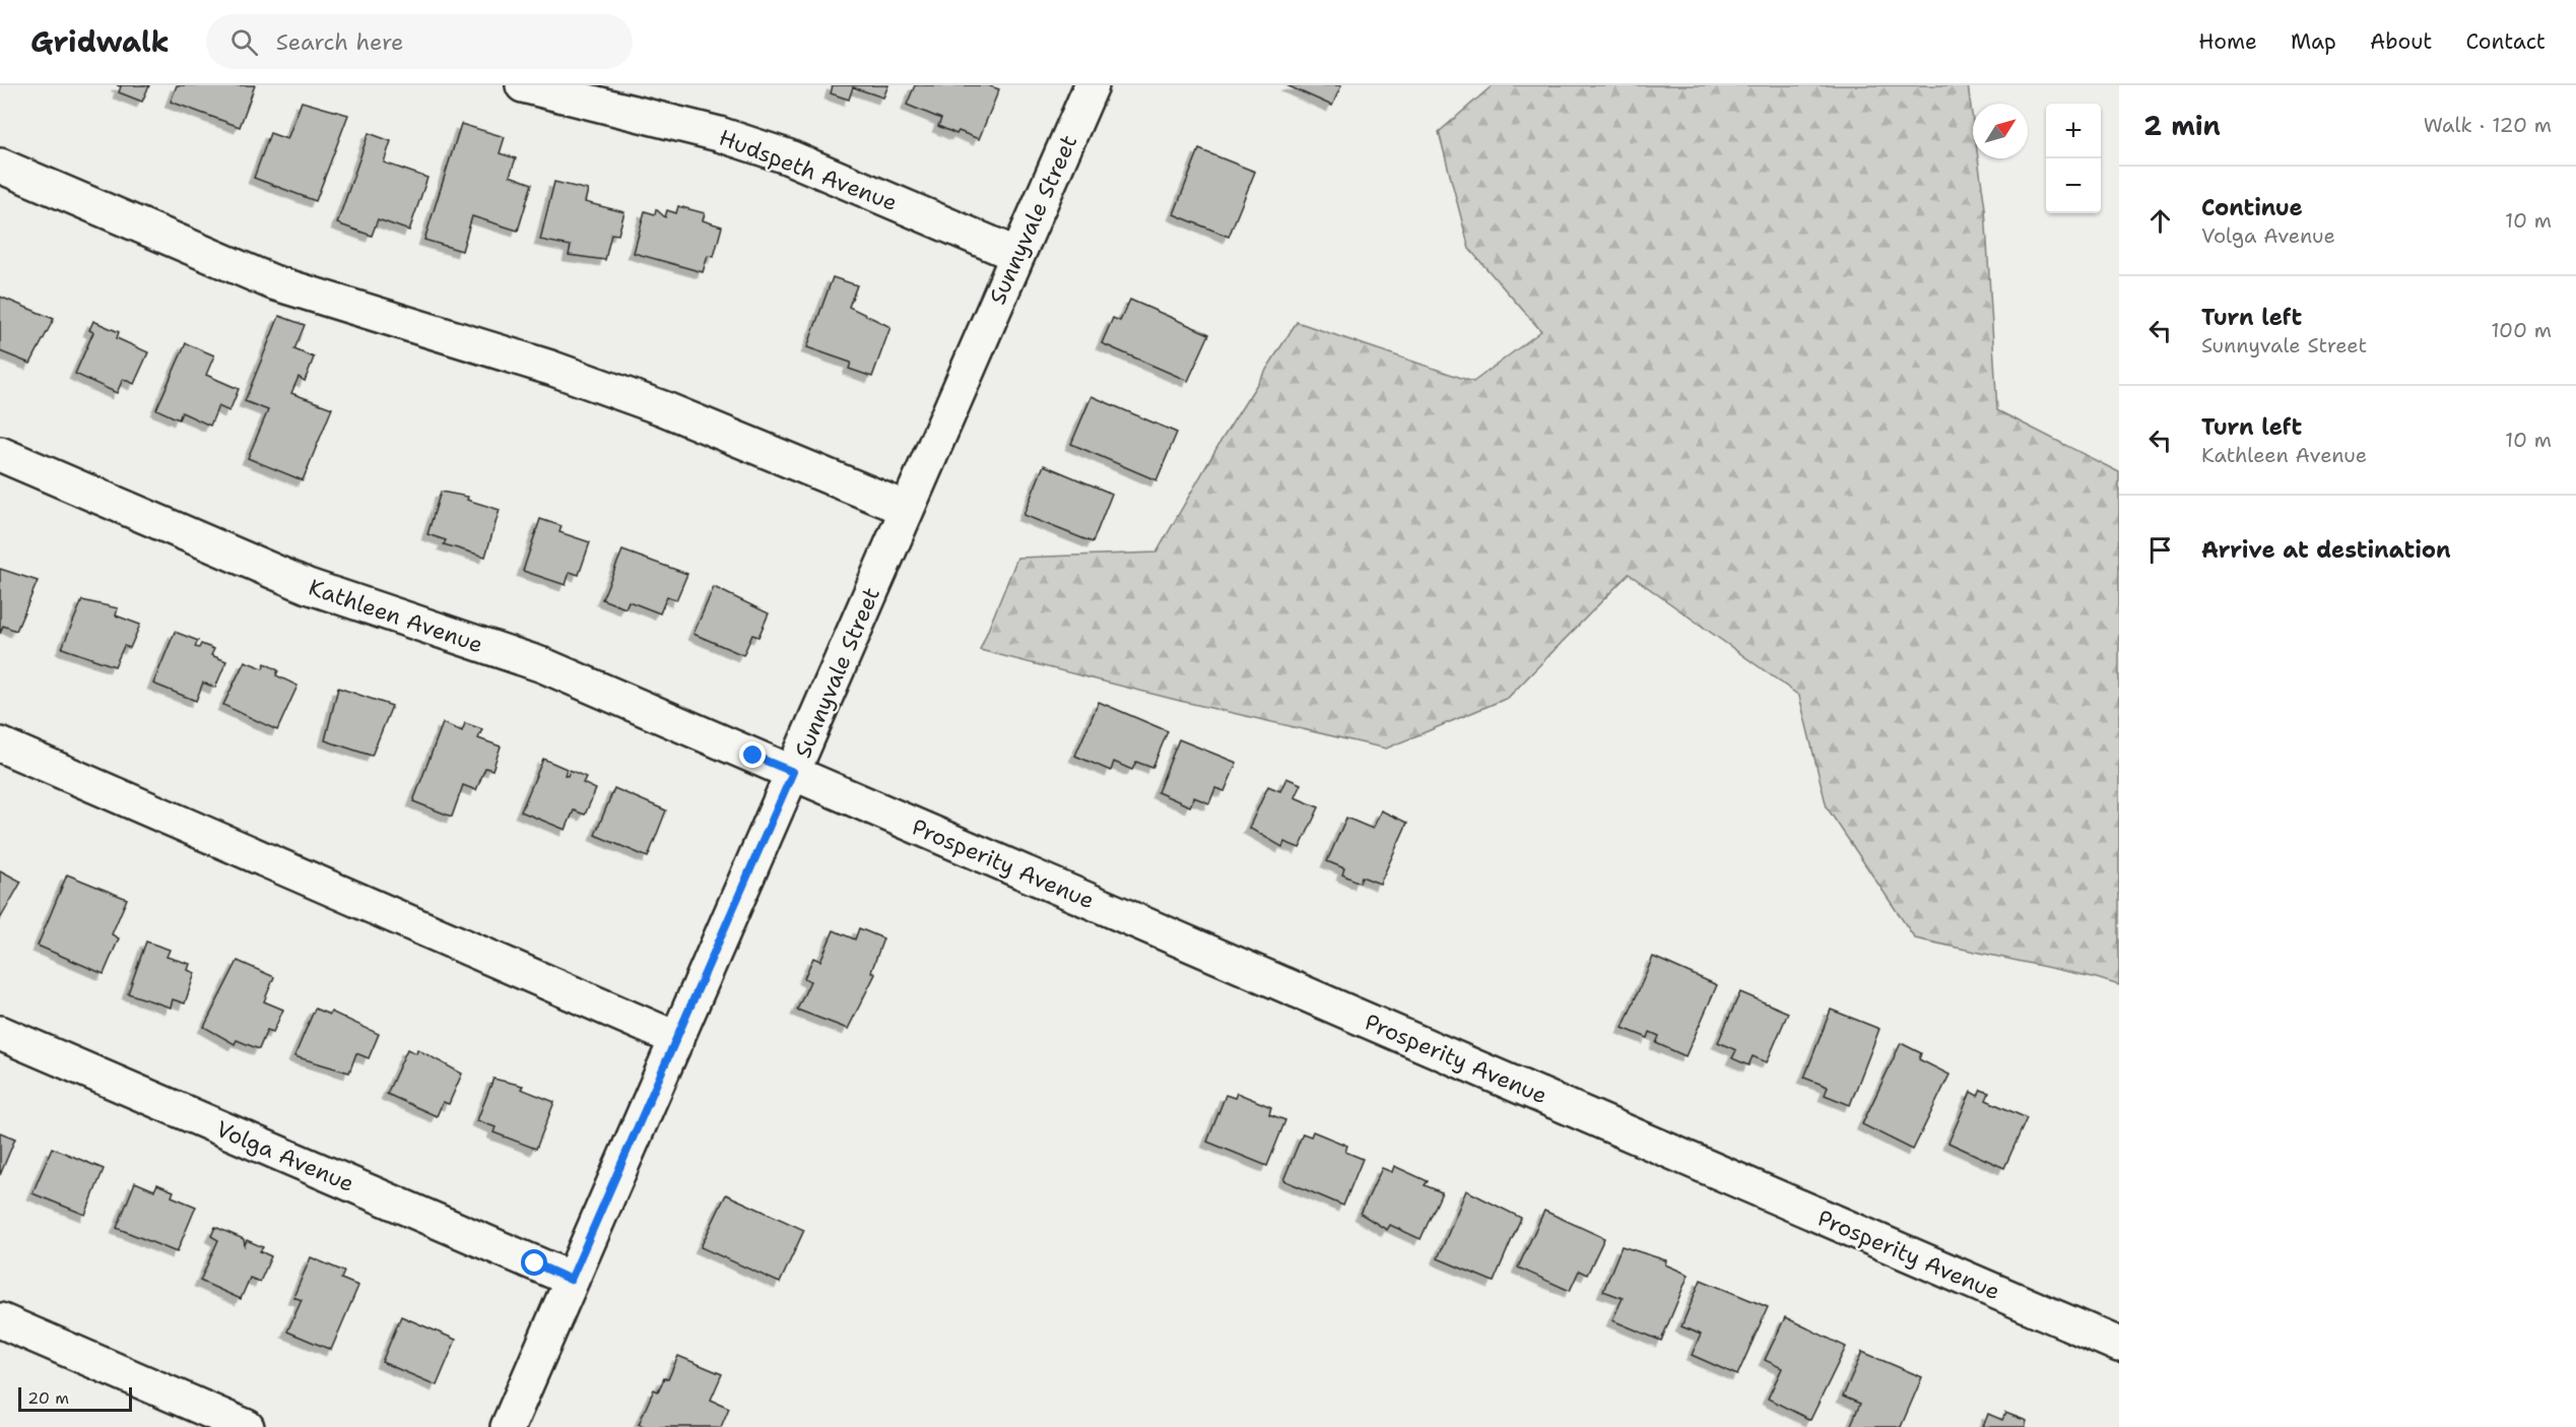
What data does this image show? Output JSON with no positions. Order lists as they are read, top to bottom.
{
  "streets": {
    "street": [
      "Hudspeth Avenue",
      "Sunnyvale Street",
      "Kathleen Avenue",
      "Prosperity Avenue",
      "Volga Avenue"
    ]
  },
  "crossings": [
    ["Hudspeth Avenue", "Sunnyvale Street"],
    ["Sunnyvale Street", "Kathleen Avenue"],
    ["Sunnyvale Street", "Prosperity Avenue"],
    ["Sunnyvale Street", "Volga Avenue"],
    ["Kathleen Avenue", "Prosperity Avenue"]
  ],
  "scale_bar": "20 m",
  "north": "top right",
  "page": {
    "header": "Gridwalk",
    "search": "Search here",
    "nav": [
      "Home",
      "Map",
      "About",
      "Contact"
    ],
    "heading": ["2 min", "Walk · 120 m"],
    "map_buttons": ["+", "−"],
    "list": [
      ["Continue", "Volga Avenue", "10 m"],
      ["Turn left", "Sunnyvale Street", "100 m"],
      ["Turn left", "Kathleen Avenue", "10 m"],
      "Arrive at destination"
    ],
    "scale": "20 m"
  }
}
